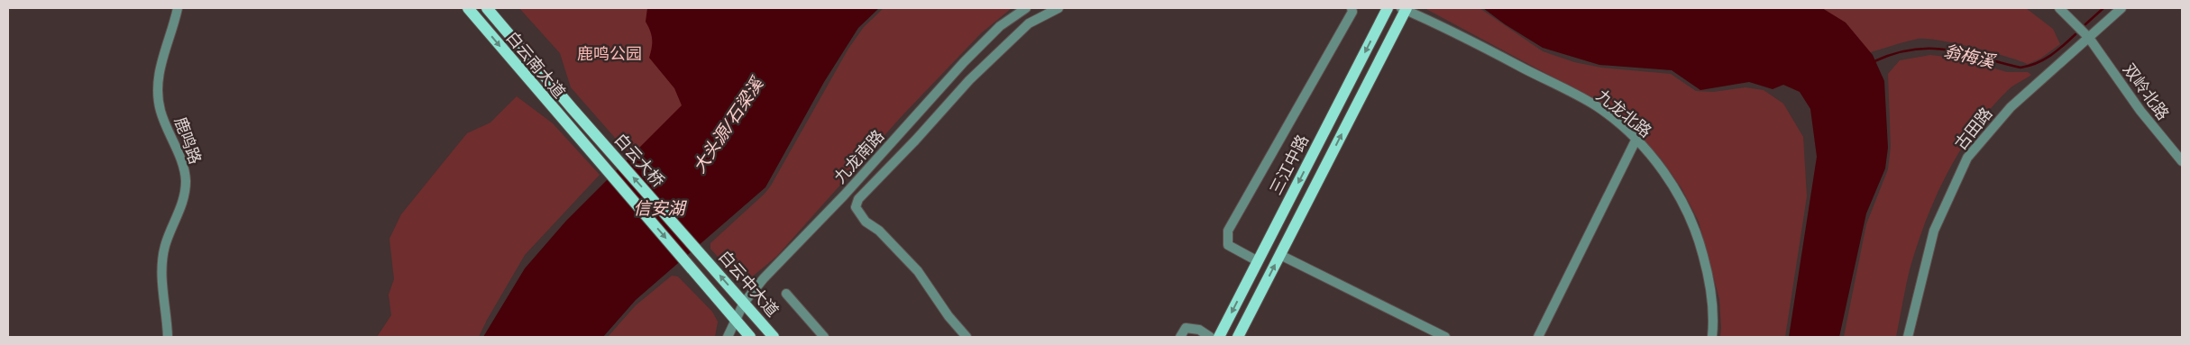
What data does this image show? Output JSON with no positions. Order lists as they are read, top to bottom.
{
  "streets": {
    "main road": [
      "白云南大道",
      "白云大桥",
      "三江中路",
      "白云中大道"
    ],
    "street": [
      "双岭北路",
      "九龙北路",
      "古田路",
      "鹿鸣路",
      "九龙南路"
    ]
  },
  "crossings": [
    ["白云南大道", "白云大桥"],
    ["双岭北路", "古田路"],
    ["九龙北路", "三江中路"],
    ["九龙南路", "白云中大道"],
    ["白云大桥", "白云中大道"]
  ],
  "water": ["翁梅溪", "大头源/石梁溪", "信安湖"],
  "parks": ["鹿鸣公园"]
}
